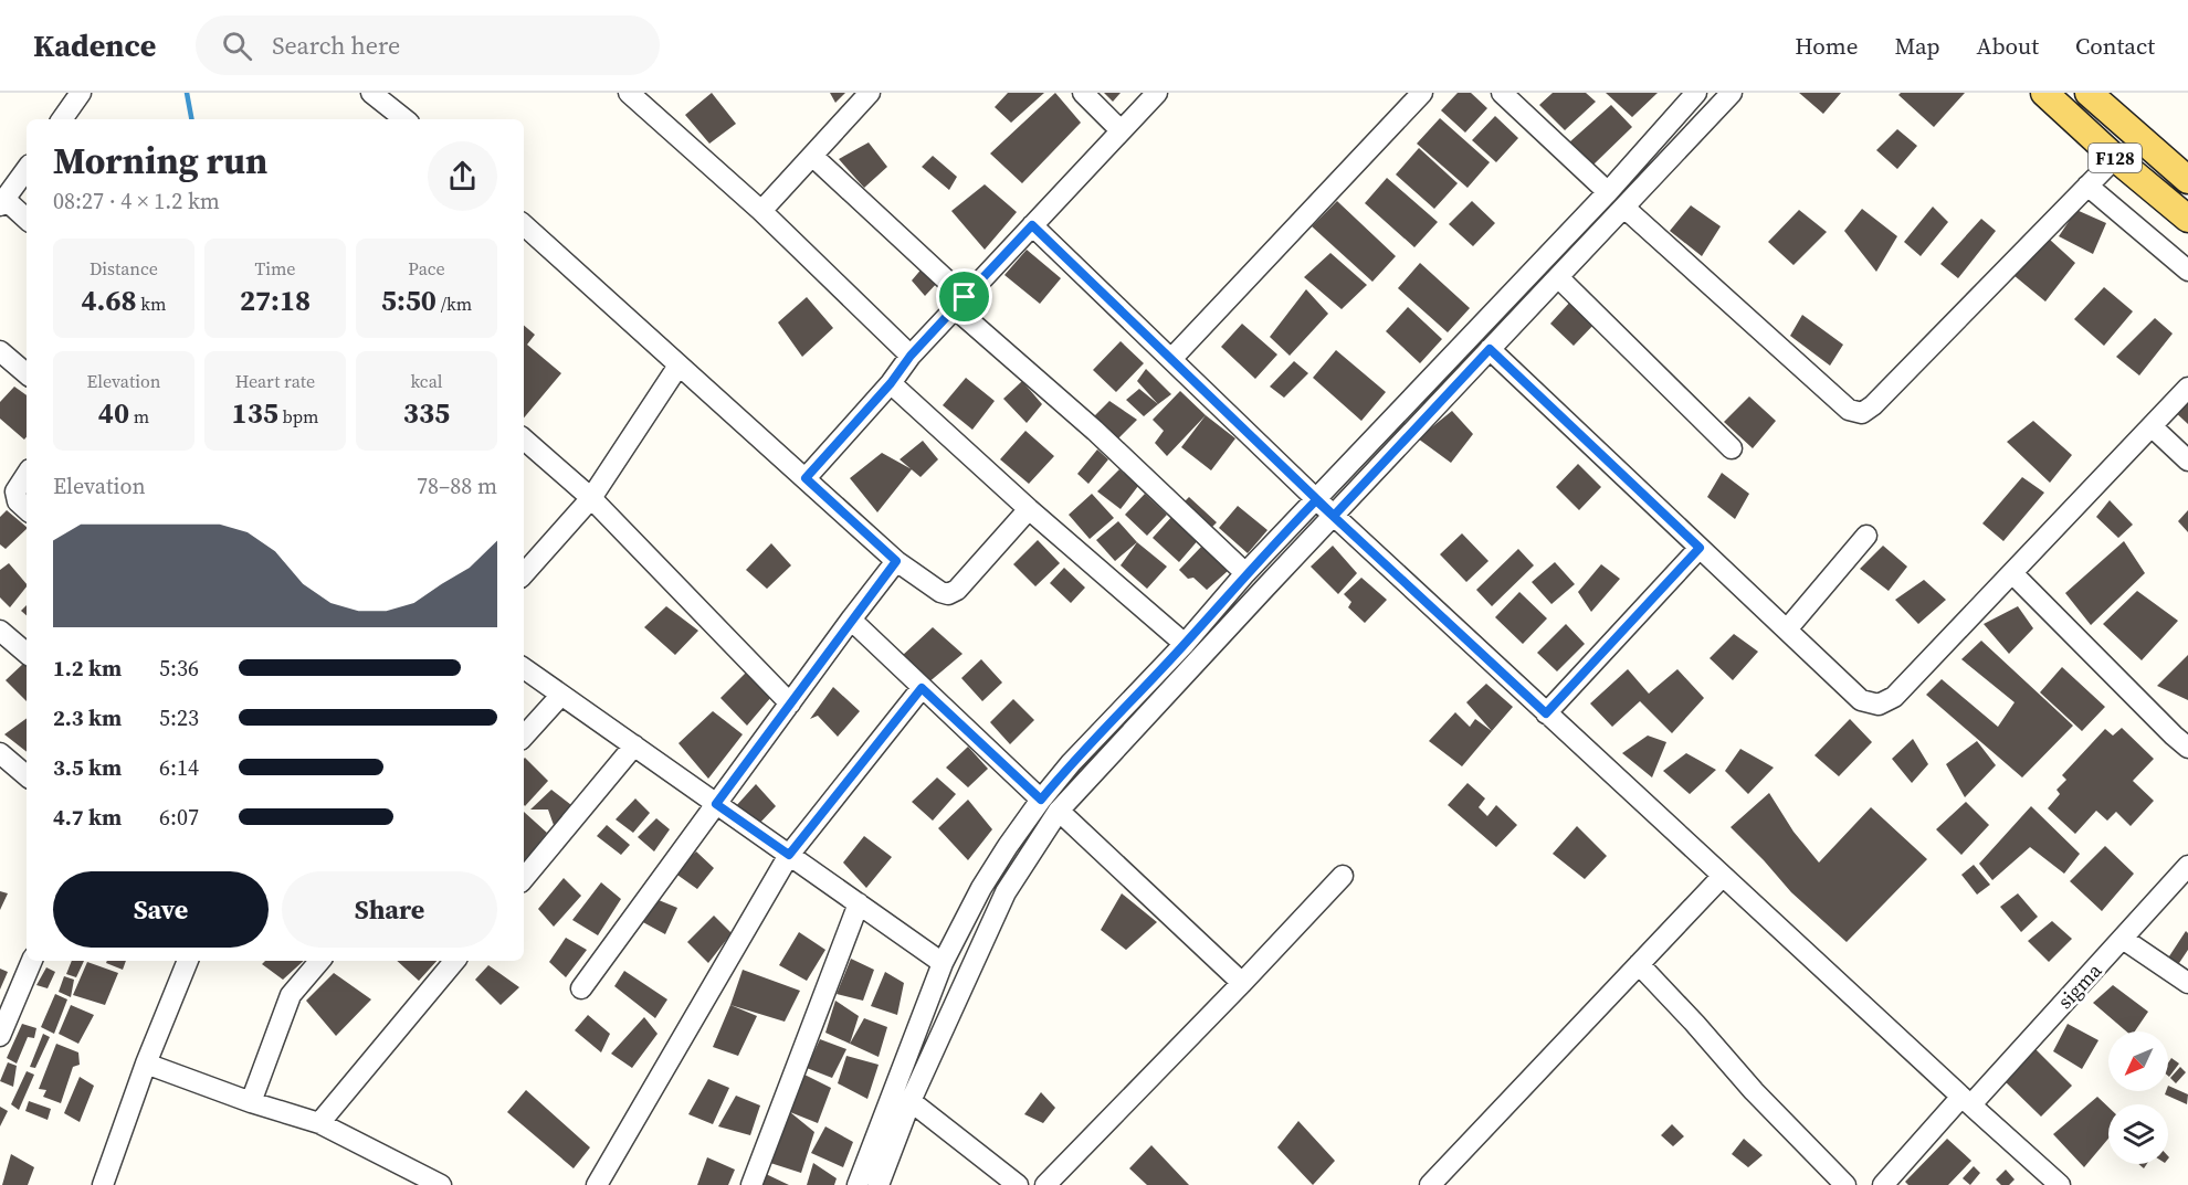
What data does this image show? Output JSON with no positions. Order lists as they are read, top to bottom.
{
  "streets": {
    "main road": ["F128"],
    "street": ["sigma"]
  },
  "north": "bottom left",
  "page": {
    "header": "Kadence",
    "search": "Search here",
    "nav": [
      "Home",
      "Map",
      "About",
      "Contact"
    ],
    "heading": ["Morning run", "08:27 · 4 × 1.2 km"],
    "stats": [
      ["Distance", "4.68 km"],
      ["Time", "27:18"],
      ["Pace", "5:50 /km"],
      ["Elevation", "40 m"],
      ["Heart rate", "135 bpm"],
      ["kcal", "335"]
    ],
    "chart": ["Elevation", "78–88 m"],
    "list": [
      {
        "name": "1.2 km",
        "note": "5:36"
      },
      {
        "name": "2.3 km",
        "note": "5:23"
      },
      {
        "name": "3.5 km",
        "note": "6:14"
      },
      {
        "name": "4.7 km",
        "note": "6:07"
      }
    ],
    "buttons": ["Save", "Share"]
  }
}
